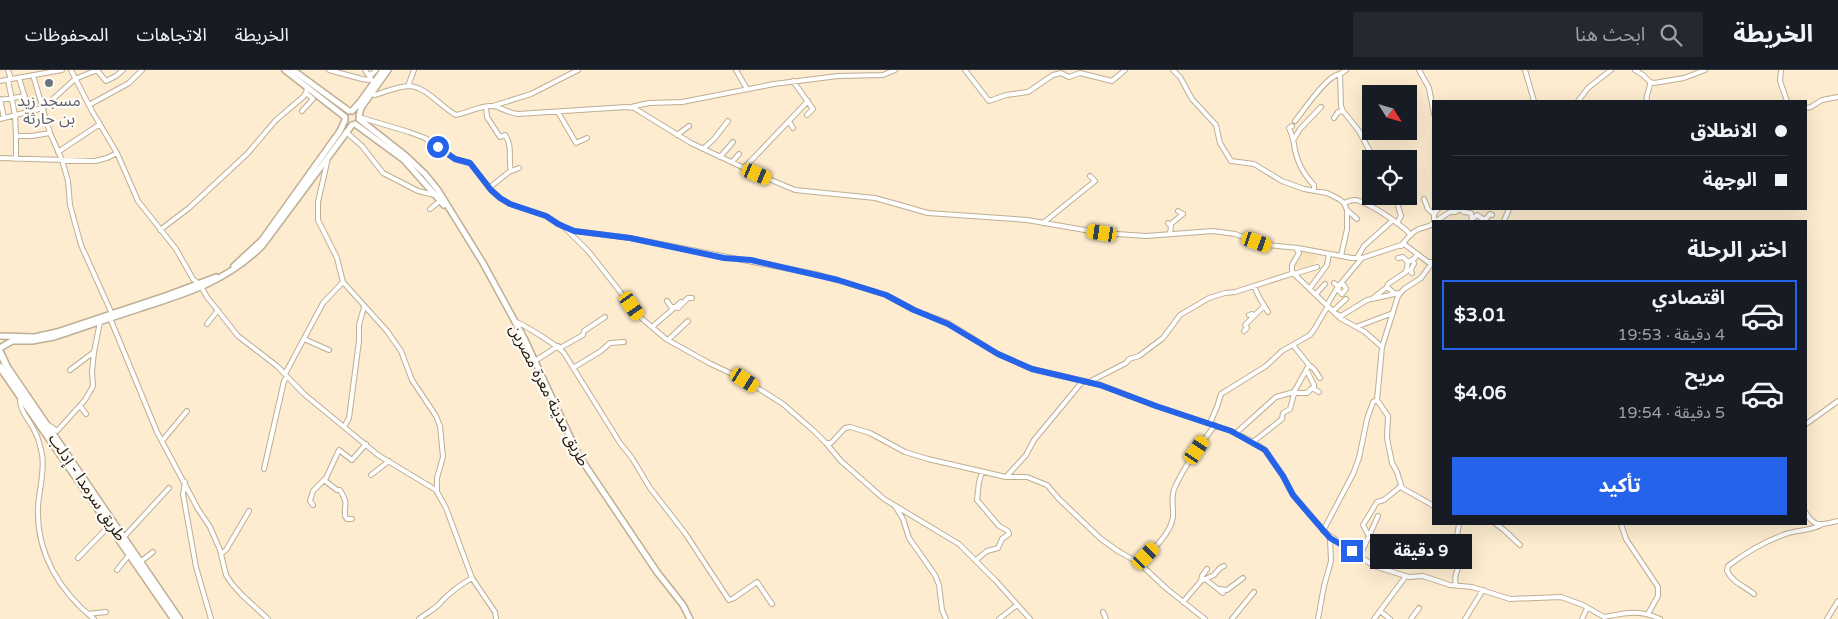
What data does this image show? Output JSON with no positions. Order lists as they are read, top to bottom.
{
  "streets": {
    "highway": ["طريق سرمدا - إدلب"],
    "main road": ["طريق مدينة معرة مصرين"]
  },
  "places": ["مسجد زيد بن حارثة"],
  "north": "bottom right",
  "page": {
    "header": "الخريطة",
    "search": "ابحث هنا",
    "nav": ["الخريطة", "الاتجاهات", "المحفوظات"],
    "banner": ["الانطلاق", "الوجهة"],
    "heading": "اختر الرحلة",
    "list": [
      {
        "name": "اقتصادي",
        "note": "4 دقيقة · 19:53",
        "value": "$3.01"
      },
      {
        "name": "مريح",
        "note": "5 دقيقة · 19:54",
        "value": "$4.06"
      }
    ],
    "buttons": "تأكيد",
    "bubble": "9 دقيقة"
  }
}
